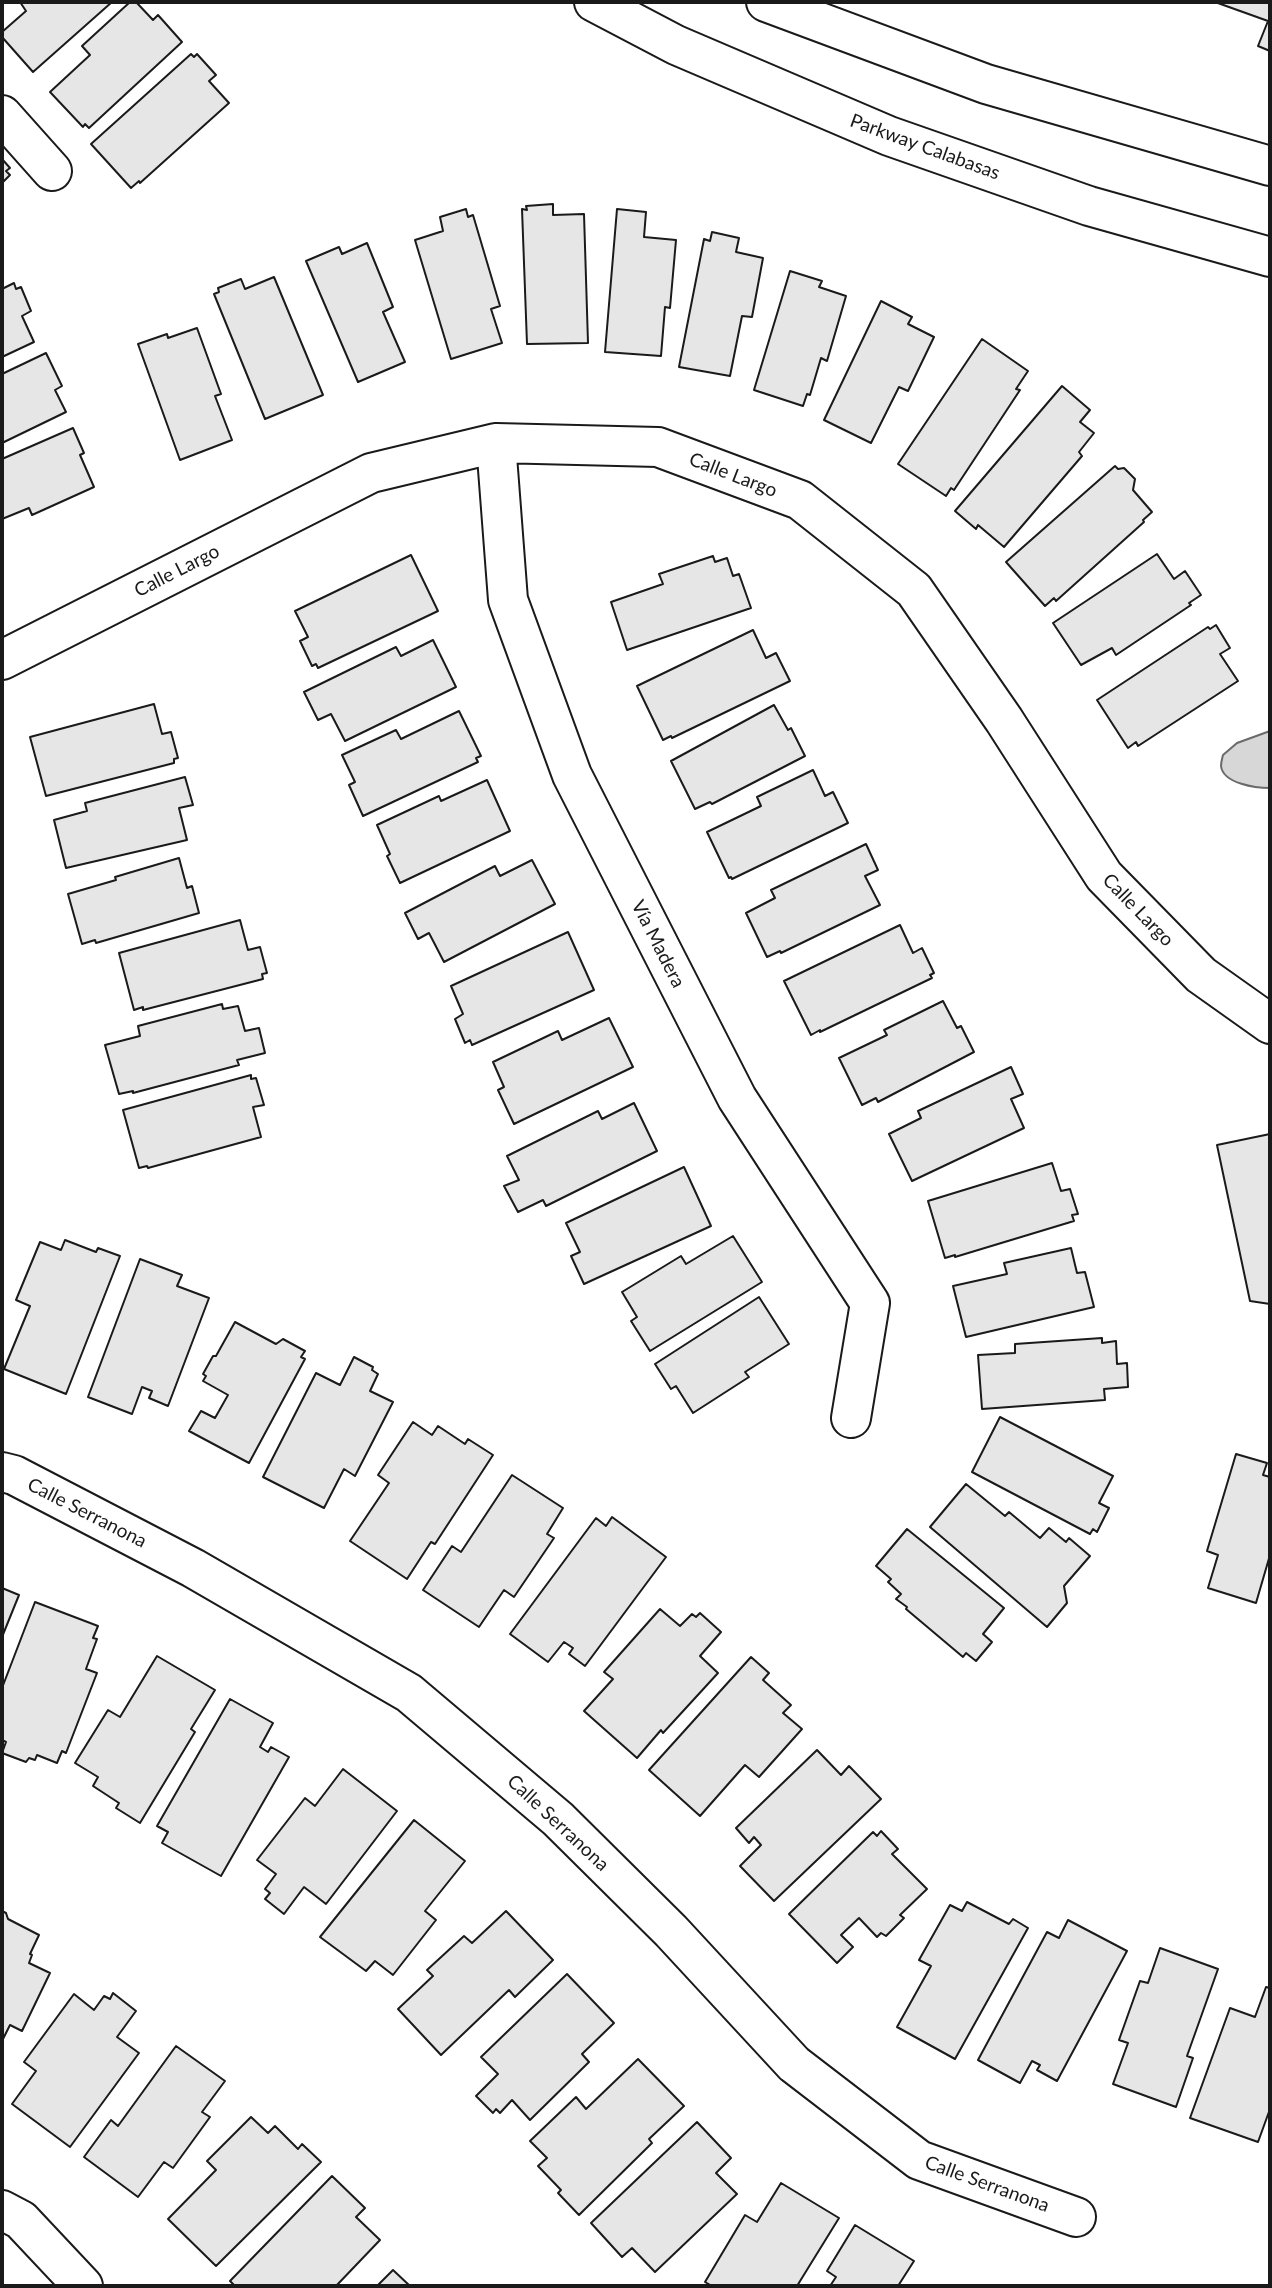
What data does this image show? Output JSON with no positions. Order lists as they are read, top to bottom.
{
  "streets": {
    "street": [
      "Parkway Calabasas",
      "Calle Largo",
      "Vía Madera",
      "Calle Serranona"
    ]
  },
  "crossings": [
    ["Calle Largo", "Vía Madera"]
  ]
}
